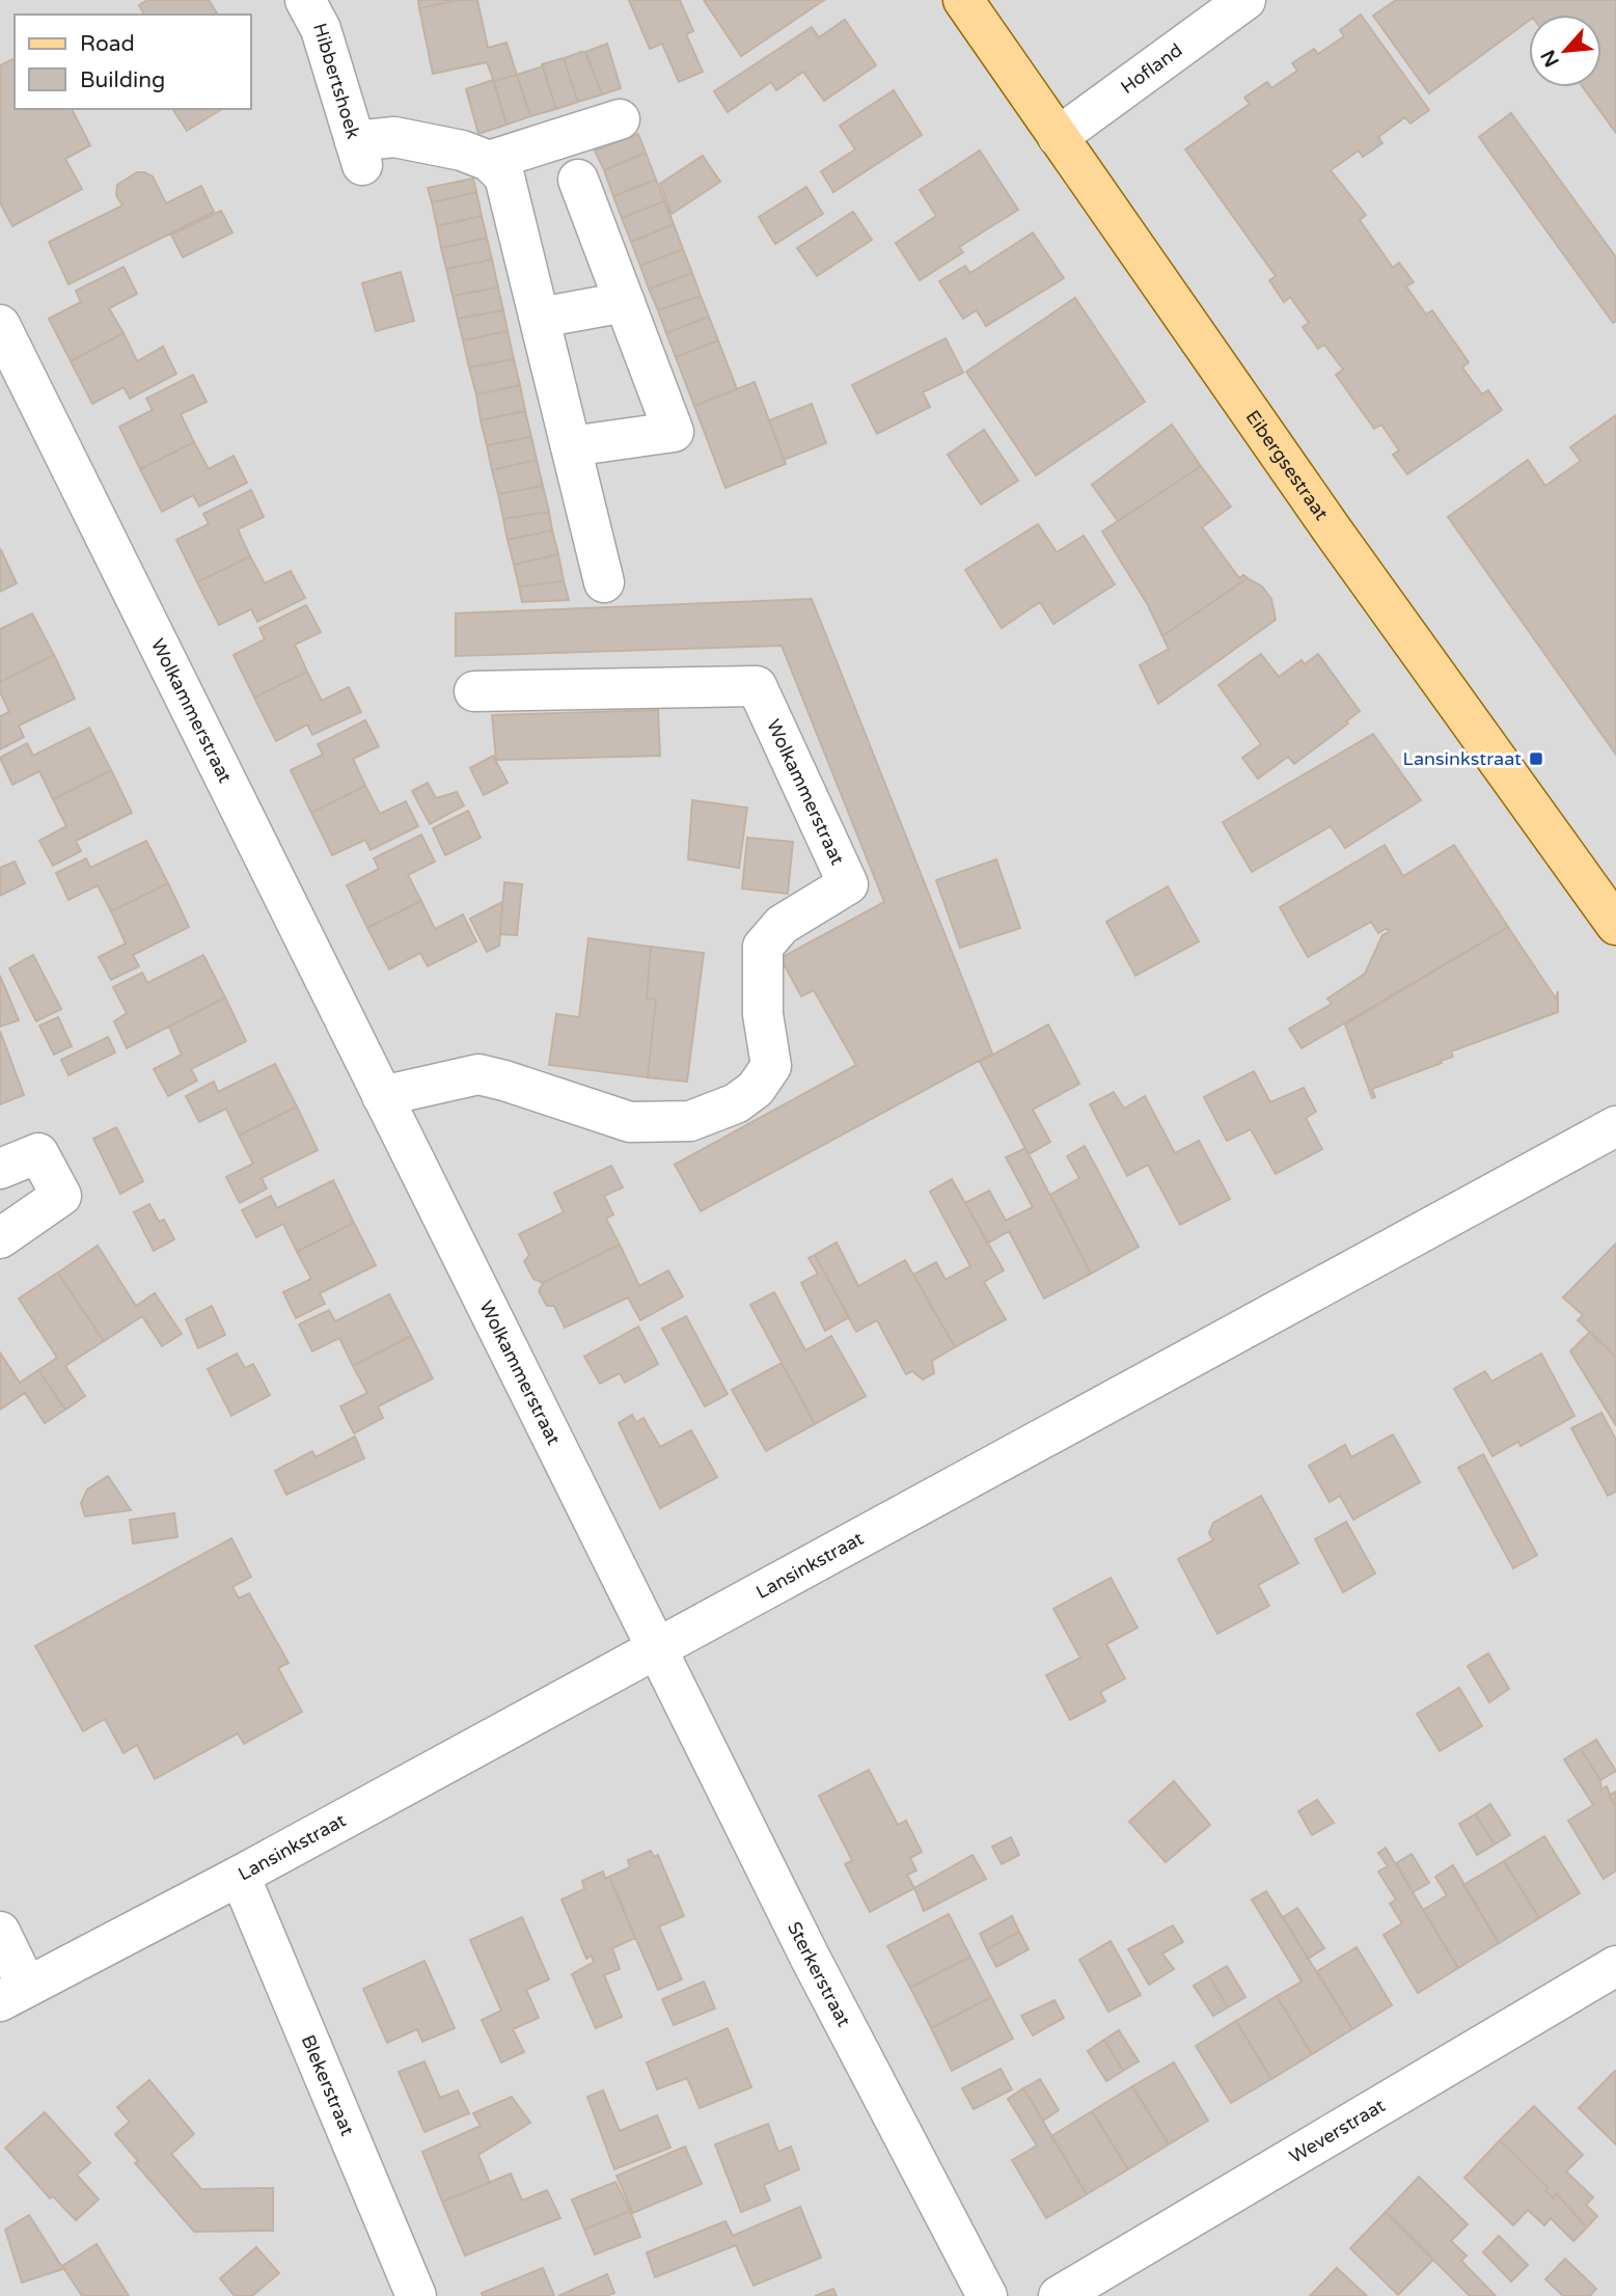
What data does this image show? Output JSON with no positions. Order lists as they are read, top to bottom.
{
  "streets": {
    "main road": ["Eibergsestraat"],
    "street": [
      "Hofland",
      "Hibbertshoek",
      "Wolkammerstraat",
      "Lansinkstraat",
      "Sterkerstraat",
      "Blekerstraat",
      "Weverstraat"
    ]
  },
  "crossings": [
    ["Hofland", "Eibergsestraat"],
    ["Wolkammerstraat", "Lansinkstraat"],
    ["Wolkammerstraat", "Sterkerstraat"],
    ["Lansinkstraat", "Sterkerstraat"],
    ["Lansinkstraat", "Blekerstraat"]
  ],
  "places": {
    "transit": ["Lansinkstraat"]
  },
  "legend": ["Road", "Building"],
  "north": "bottom left"
}
